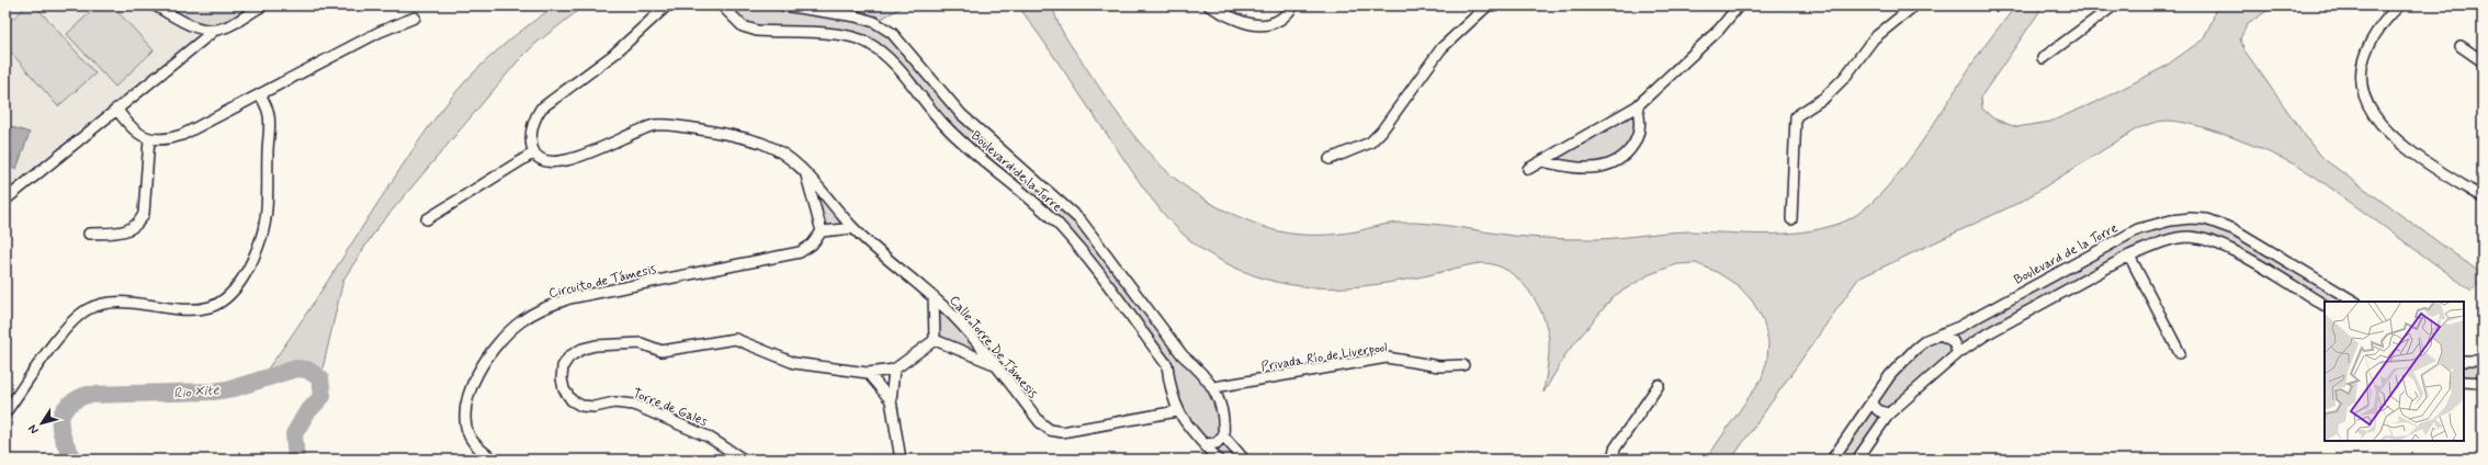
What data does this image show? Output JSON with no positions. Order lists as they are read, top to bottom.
{
  "streets": {
    "street": [
      "Boulevard de la Torre",
      "Circuito de Támesis",
      "Calle Torre De Támesis",
      "Privada Río de Liverpool",
      "Torre de Gales"
    ]
  },
  "crossings": [
    ["Boulevard de la Torre", "Privada Río de Liverpool"]
  ],
  "water": ["Rio Xite"],
  "north": "bottom left"
}
